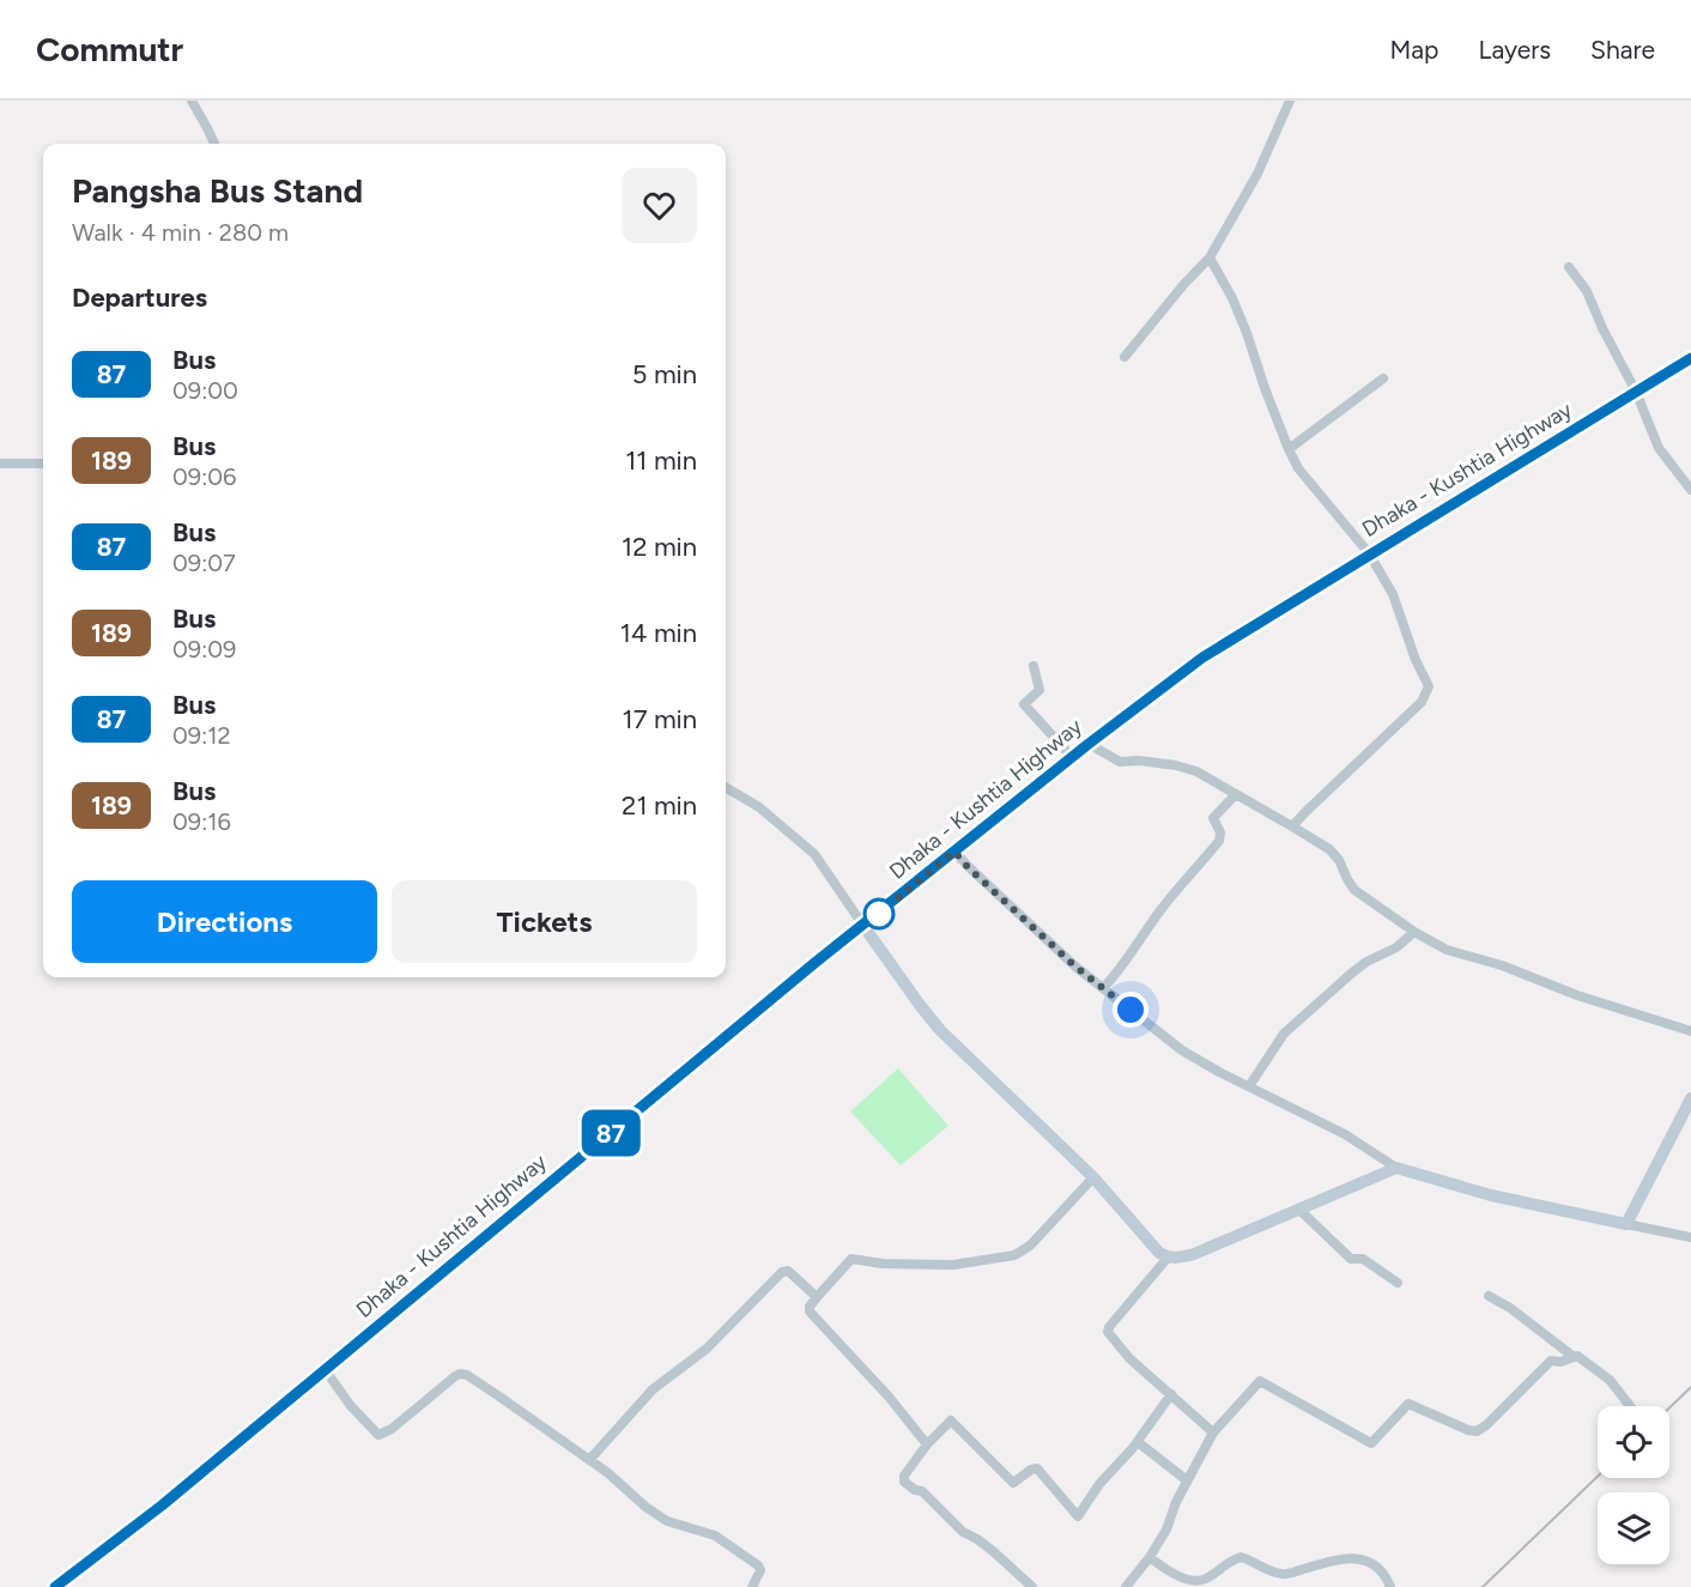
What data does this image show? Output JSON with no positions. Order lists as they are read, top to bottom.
{
  "streets": {
    "main road": ["Dhaka - Kushtia Highway"]
  },
  "lines": ["bus line 87"],
  "page": {
    "header": "Commutr",
    "nav": ["Map", "Layers", "Share"],
    "on_map": "87",
    "heading": [
      ["Pangsha Bus Stand", "Walk · 4 min · 280 m"],
      "Departures"
    ],
    "list": [
      {
        "mark": "87",
        "name": "Bus",
        "note": "09:00",
        "value": "5 min"
      },
      {
        "mark": "189",
        "name": "Bus",
        "note": "09:06",
        "value": "11 min"
      },
      {
        "mark": "87",
        "name": "Bus",
        "note": "09:07",
        "value": "12 min"
      },
      {
        "mark": "189",
        "name": "Bus",
        "note": "09:09",
        "value": "14 min"
      },
      {
        "mark": "87",
        "name": "Bus",
        "note": "09:12",
        "value": "17 min"
      },
      {
        "mark": "189",
        "name": "Bus",
        "note": "09:16",
        "value": "21 min"
      }
    ],
    "buttons": ["Directions", "Tickets"]
  }
}
